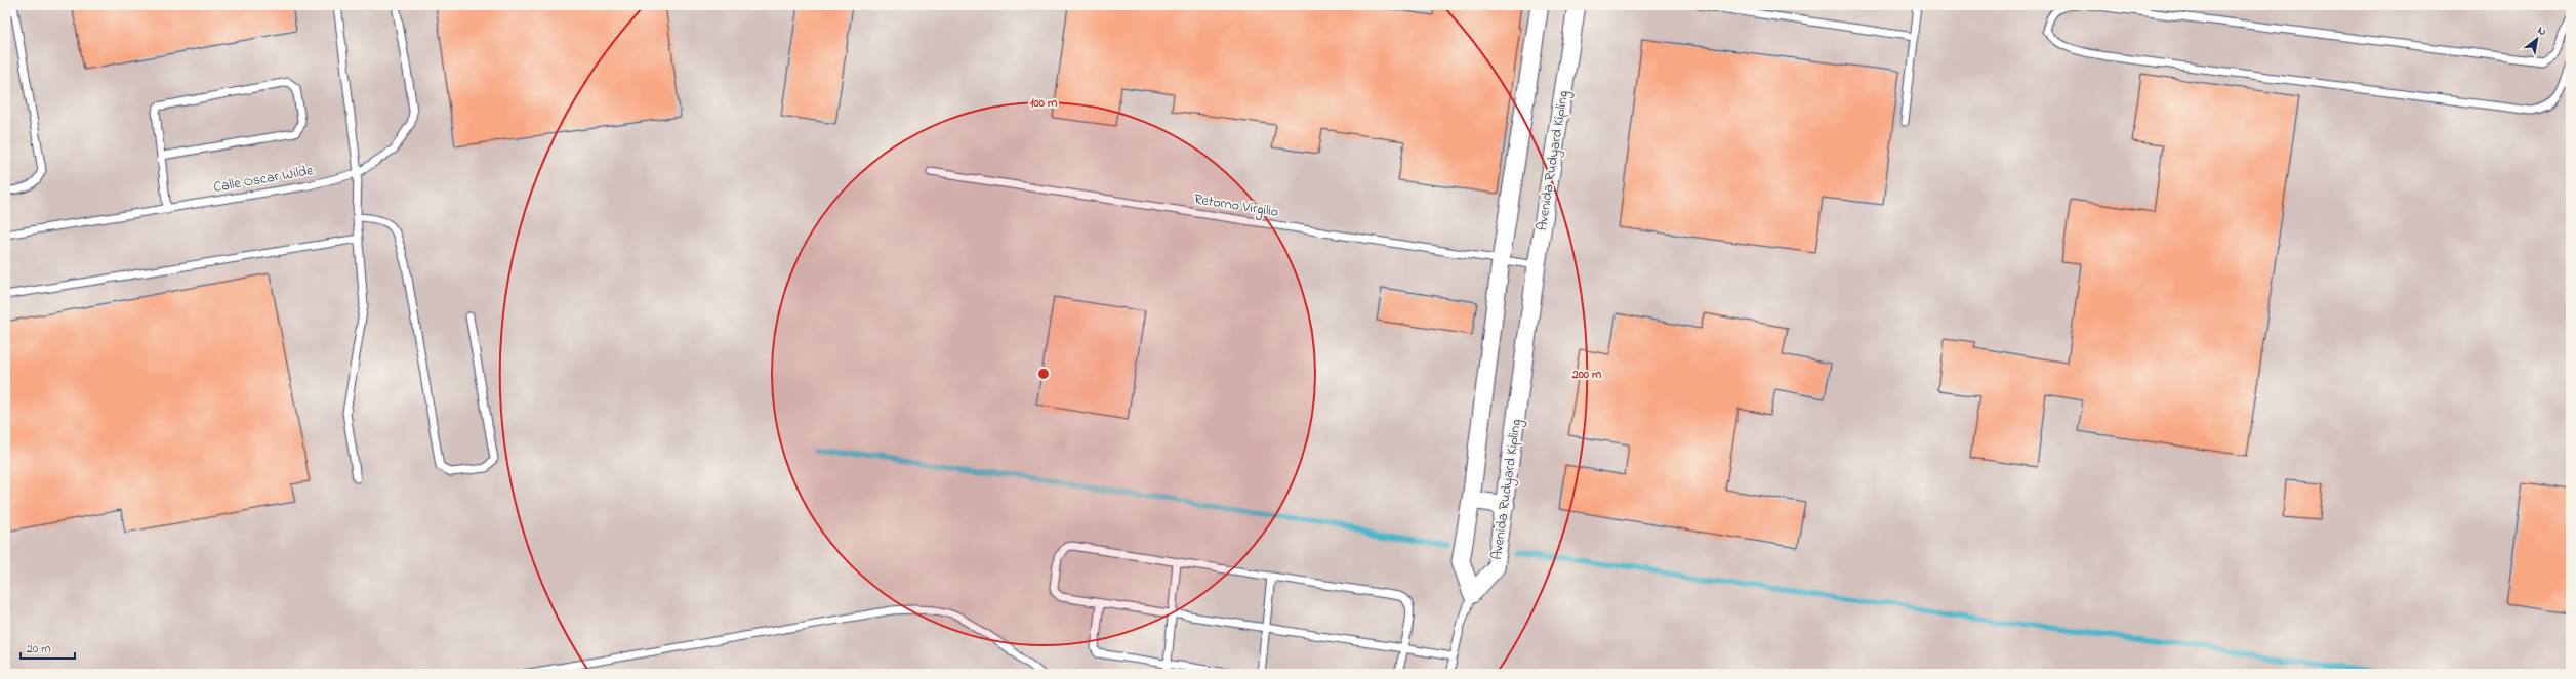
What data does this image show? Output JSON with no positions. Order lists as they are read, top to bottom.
{
  "streets": {
    "street": ["Avenida Rudyard Kipling"],
    "lane": ["Calle Oscar Wilde", "Retorno Virgilio"]
  },
  "crossings": [
    ["Avenida Rudyard Kipling", "Retorno Virgilio"]
  ],
  "scale_bar": "20 m",
  "north": "top right",
  "rings": ["100 m", "200 m"]
}
